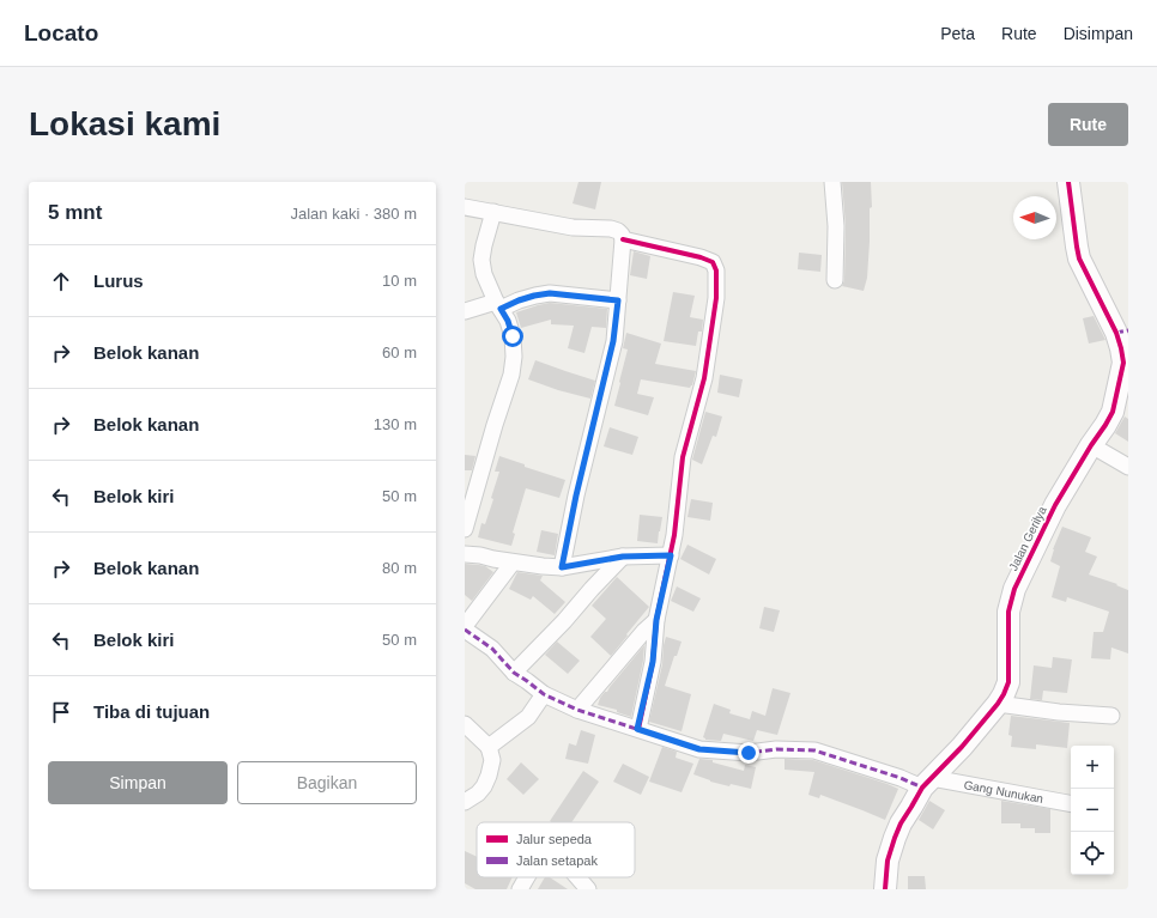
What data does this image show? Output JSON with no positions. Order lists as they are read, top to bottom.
{
  "streets": {
    "street": ["Jalan Gerilya", "Gang Nunukan"]
  },
  "crossings": [
    ["Jalan Gerilya", "Gang Nunukan"]
  ],
  "legend": ["Jalur sepeda", "Jalan setapak"],
  "north": "left",
  "page": {
    "header": "Locato",
    "nav": ["Peta", "Rute", "Disimpan"],
    "buttons": [
      "Rute",
      ["Simpan", "Bagikan"]
    ],
    "title": "Lokasi kami",
    "heading": ["5 mnt", "Jalan kaki · 380 m"],
    "list": [
      ["Lurus", "10 m"],
      ["Belok kanan", "60 m"],
      ["Belok kanan", "130 m"],
      ["Belok kiri", "50 m"],
      ["Belok kanan", "80 m"],
      ["Belok kiri", "50 m"],
      "Tiba di tujuan"
    ],
    "map_buttons": ["+", "−"]
  }
}
